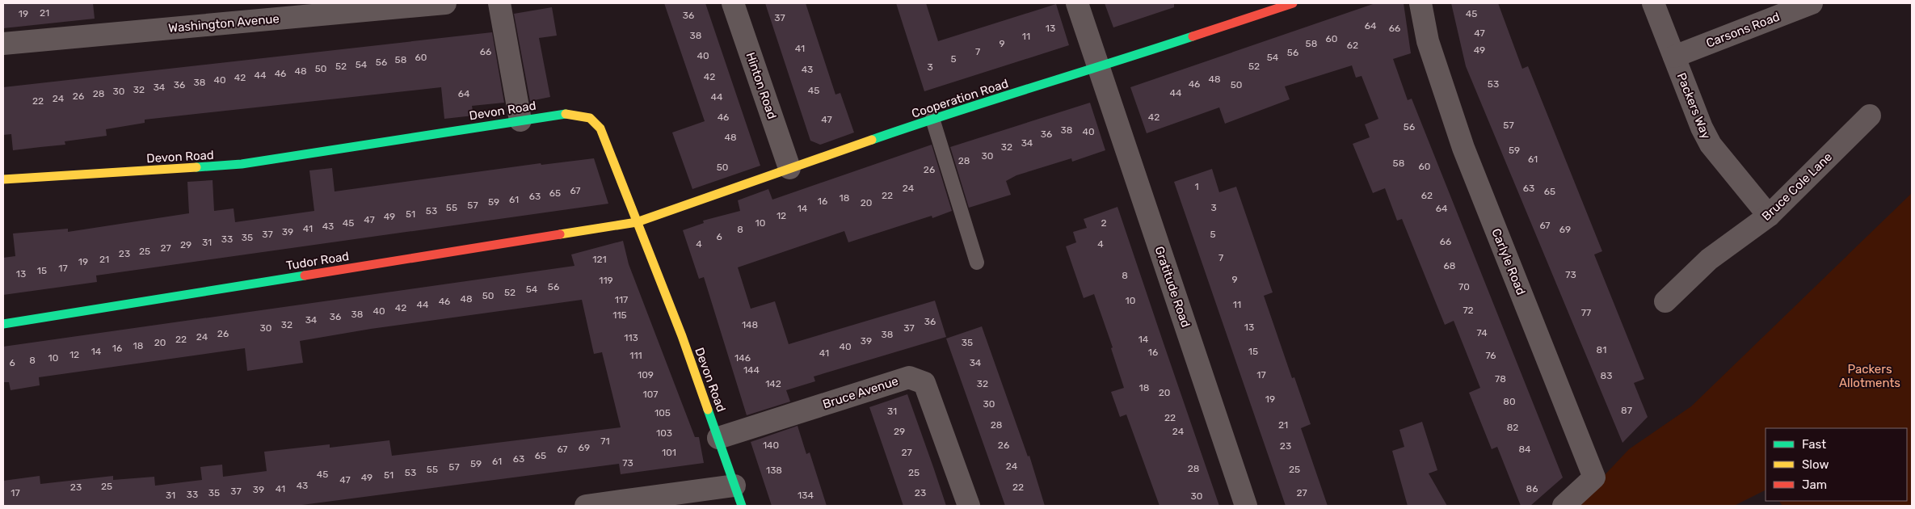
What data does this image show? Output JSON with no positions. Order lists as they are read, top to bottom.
{
  "streets": {
    "street": [
      "Washington Avenue",
      "Carsons Road",
      "Hinton Road",
      "Cooperation Road",
      "Packers Way",
      "Devon Road",
      "Bruce Cole Lane",
      "Tudor Road",
      "Carlyle Road",
      "Gratitude Road",
      "Bruce Avenue"
    ]
  },
  "crossings": [
    ["Carsons Road", "Packers Way"],
    ["Hinton Road", "Cooperation Road"],
    ["Cooperation Road", "Devon Road"],
    ["Cooperation Road", "Tudor Road"],
    ["Cooperation Road", "Gratitude Road"],
    ["Packers Way", "Bruce Cole Lane"],
    ["Devon Road", "Tudor Road"],
    ["Devon Road", "Bruce Avenue"]
  ],
  "parks": ["Packers Allotments"],
  "house_numbers": [
    "21",
    "19",
    "45",
    "36",
    "37",
    "64",
    "13",
    "66",
    "47",
    "38",
    "11",
    "60",
    "9",
    "58",
    "62",
    "41",
    "49",
    "66",
    "7",
    "56",
    "40",
    "60",
    "54",
    "5",
    "58",
    "56",
    "54",
    "52",
    "52",
    "3",
    "50",
    "43",
    "48",
    "46",
    "44",
    "42",
    "42",
    "48",
    "40",
    "38",
    "46",
    "53",
    "36",
    "50",
    "34",
    "32",
    "45",
    "30",
    "44",
    "28",
    "64",
    "26",
    "44",
    "24",
    "22",
    "46",
    "42",
    "47",
    "57",
    "56",
    "38",
    "40",
    "36",
    "48",
    "34",
    "32",
    "59",
    "30",
    "61",
    "28",
    "58",
    "60",
    "50",
    "26",
    "1",
    "24",
    "63",
    "67",
    "65",
    "65",
    "22",
    "62",
    "63",
    "18",
    "61",
    "16",
    "59",
    "20",
    "57",
    "55",
    "3",
    "14",
    "64",
    "53",
    "51",
    "12",
    "49",
    "47",
    "45",
    "10",
    "2",
    "67",
    "43",
    "41",
    "8",
    "69",
    "39",
    "37",
    "5",
    "6",
    "35",
    "33",
    "66",
    "31",
    "4",
    "4",
    "29",
    "27",
    "25",
    "23",
    "7",
    "21",
    "121",
    "19",
    "68",
    "17",
    "15",
    "13",
    "73",
    "8",
    "9",
    "119",
    "56",
    "70",
    "54",
    "52",
    "50",
    "48",
    "117",
    "10",
    "46",
    "44",
    "11",
    "42",
    "72",
    "40",
    "77",
    "38",
    "115",
    "36",
    "34",
    "36",
    "32",
    "148",
    "13",
    "30",
    "37",
    "74",
    "26",
    "38",
    "24",
    "113",
    "22",
    "14",
    "39",
    "20",
    "35",
    "18",
    "40",
    "16",
    "81",
    "14",
    "15",
    "16",
    "41",
    "12",
    "111",
    "76",
    "10",
    "146",
    "8",
    "6",
    "34",
    "144",
    "109",
    "17",
    "83",
    "78",
    "142",
    "32",
    "18",
    "20",
    "107",
    "19",
    "80",
    "30",
    "87",
    "31",
    "105",
    "22",
    "28",
    "21",
    "82",
    "29",
    "24",
    "103",
    "71",
    "140",
    "26",
    "23",
    "69",
    "67",
    "84",
    "101",
    "27",
    "65",
    "63",
    "61",
    "73",
    "59",
    "24",
    "57",
    "28",
    "55",
    "25",
    "138",
    "53",
    "25",
    "45",
    "51",
    "49",
    "47",
    "43",
    "25",
    "23",
    "22",
    "41",
    "86",
    "39",
    "37",
    "17",
    "35",
    "23",
    "27",
    "33",
    "31",
    "134",
    "30"
  ],
  "legend": ["Fast", "Slow", "Jam"]
}
